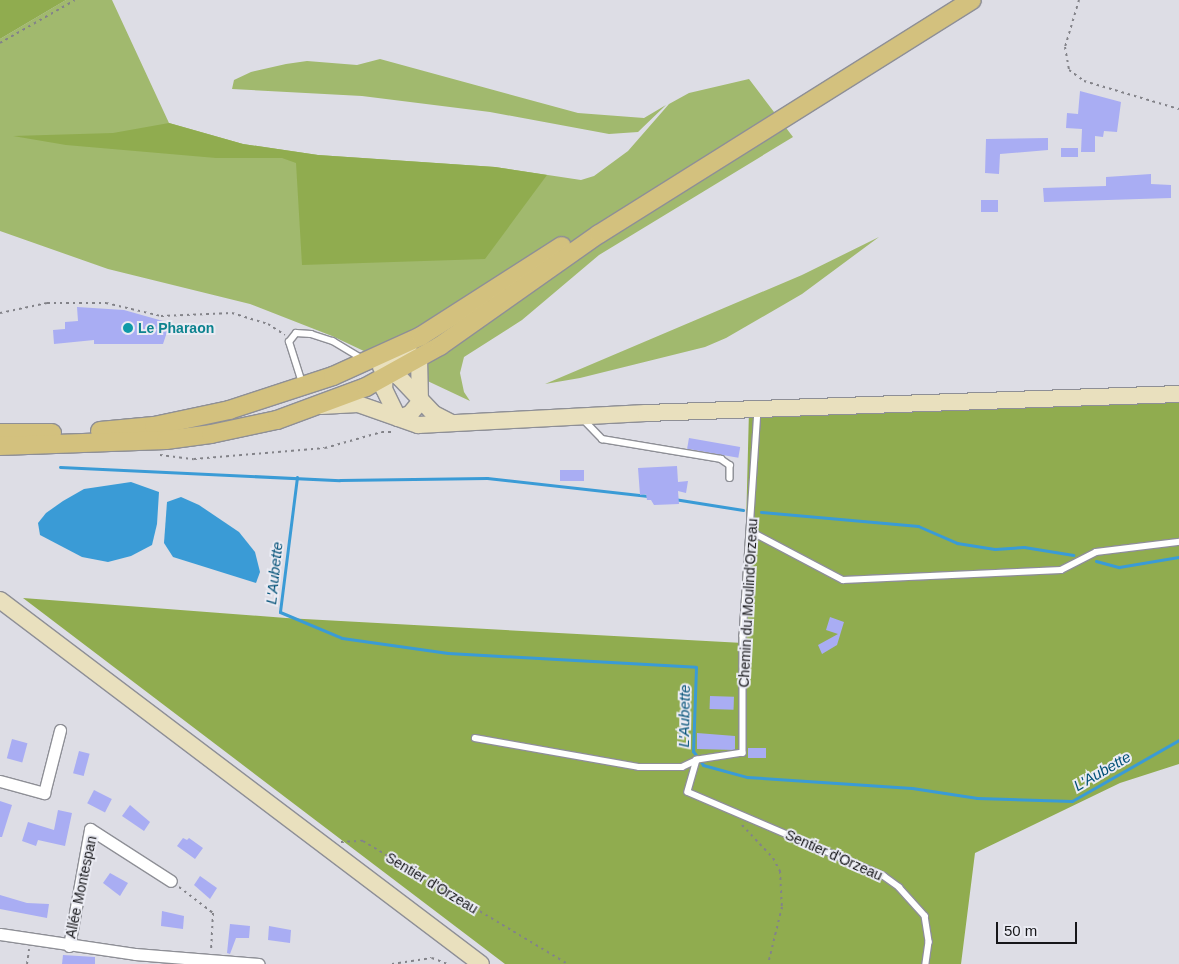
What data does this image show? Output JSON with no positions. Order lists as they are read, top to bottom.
{
  "streets": {
    "street": ["Allée Montespan"],
    "lane": ["Chemin du Moulind'Orzeau", "Sentier d'Orzeau"]
  },
  "crossings": [
    ["Chemin du Moulind'Orzeau", "Sentier d'Orzeau"]
  ],
  "water": ["L'Aubette"],
  "places": ["Le Pharaon"],
  "scale_bar": "50 m"
}
